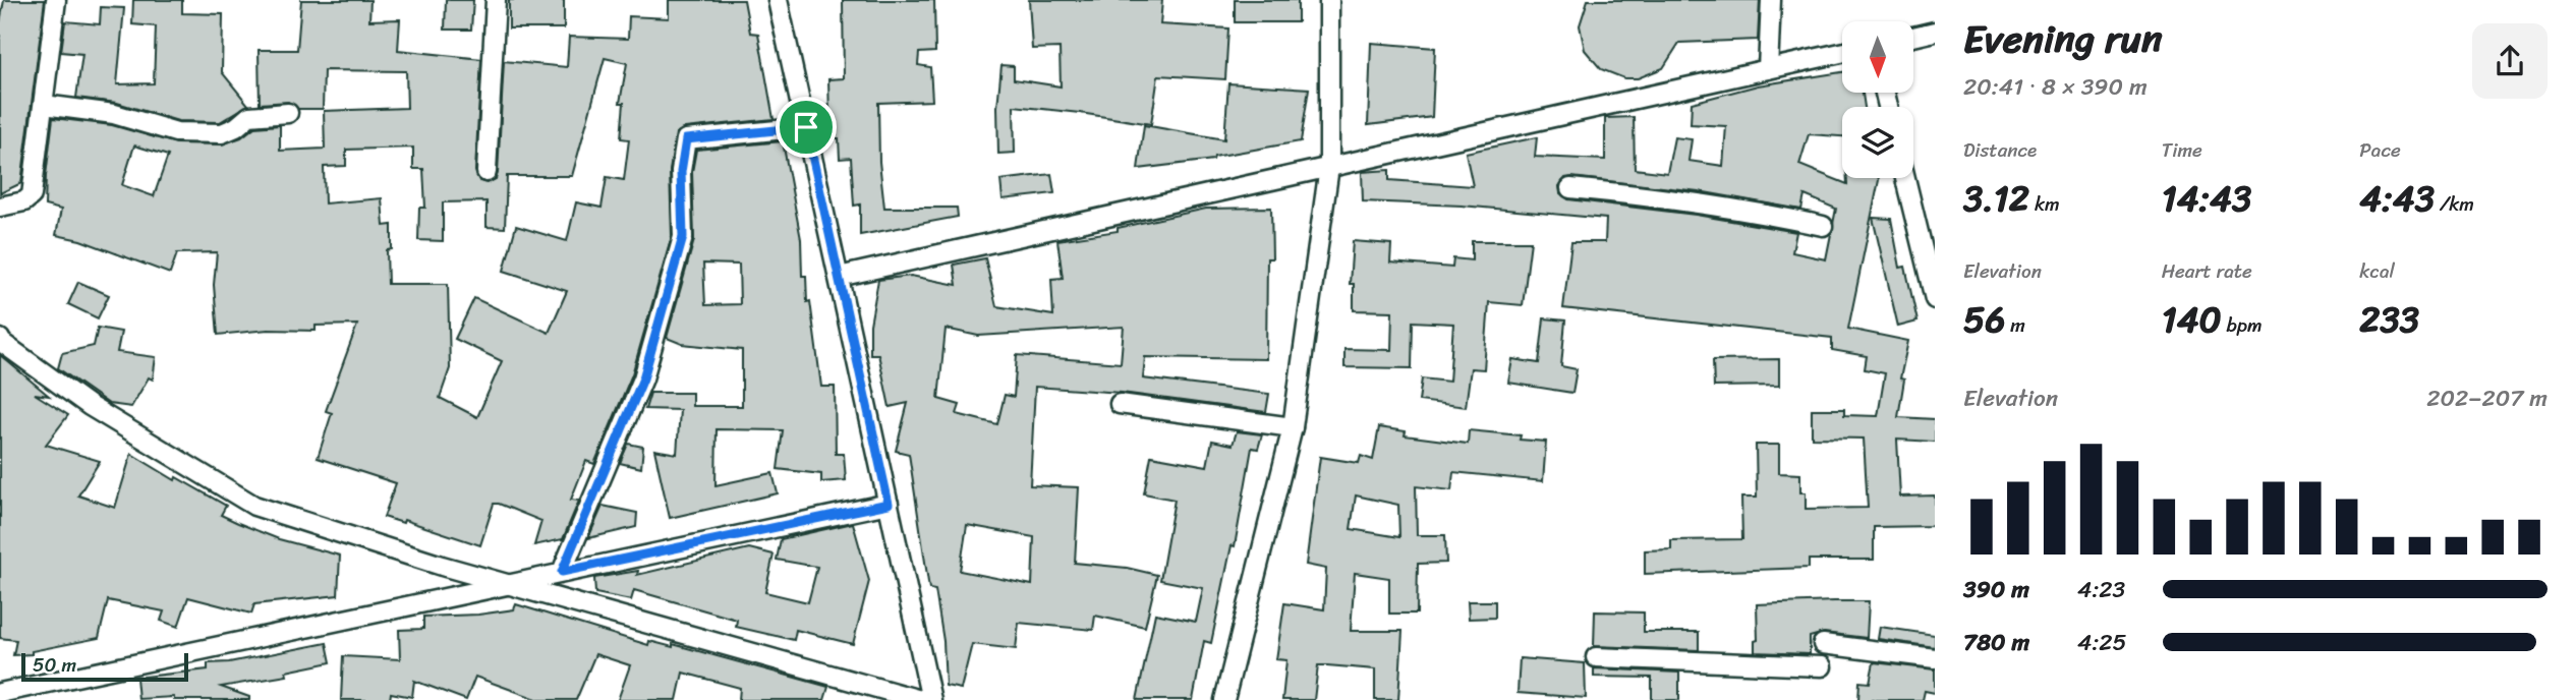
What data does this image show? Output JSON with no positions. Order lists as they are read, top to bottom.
{
  "scale_bar": "50 m",
  "north": "bottom",
  "page": {
    "heading": ["Evening run", "20:41 · 8 × 390 m"],
    "stats": [
      ["Distance", "3.12 km"],
      ["Time", "14:43"],
      ["Pace", "4:43 /km"],
      ["Elevation", "56 m"],
      ["Heart rate", "140 bpm"],
      ["kcal", "233"]
    ],
    "chart": ["Elevation", "202–207 m"],
    "list": [
      {
        "name": "390 m",
        "note": "4:23"
      },
      {
        "name": "780 m",
        "note": "4:25"
      }
    ],
    "scale": "50 m"
  }
}
